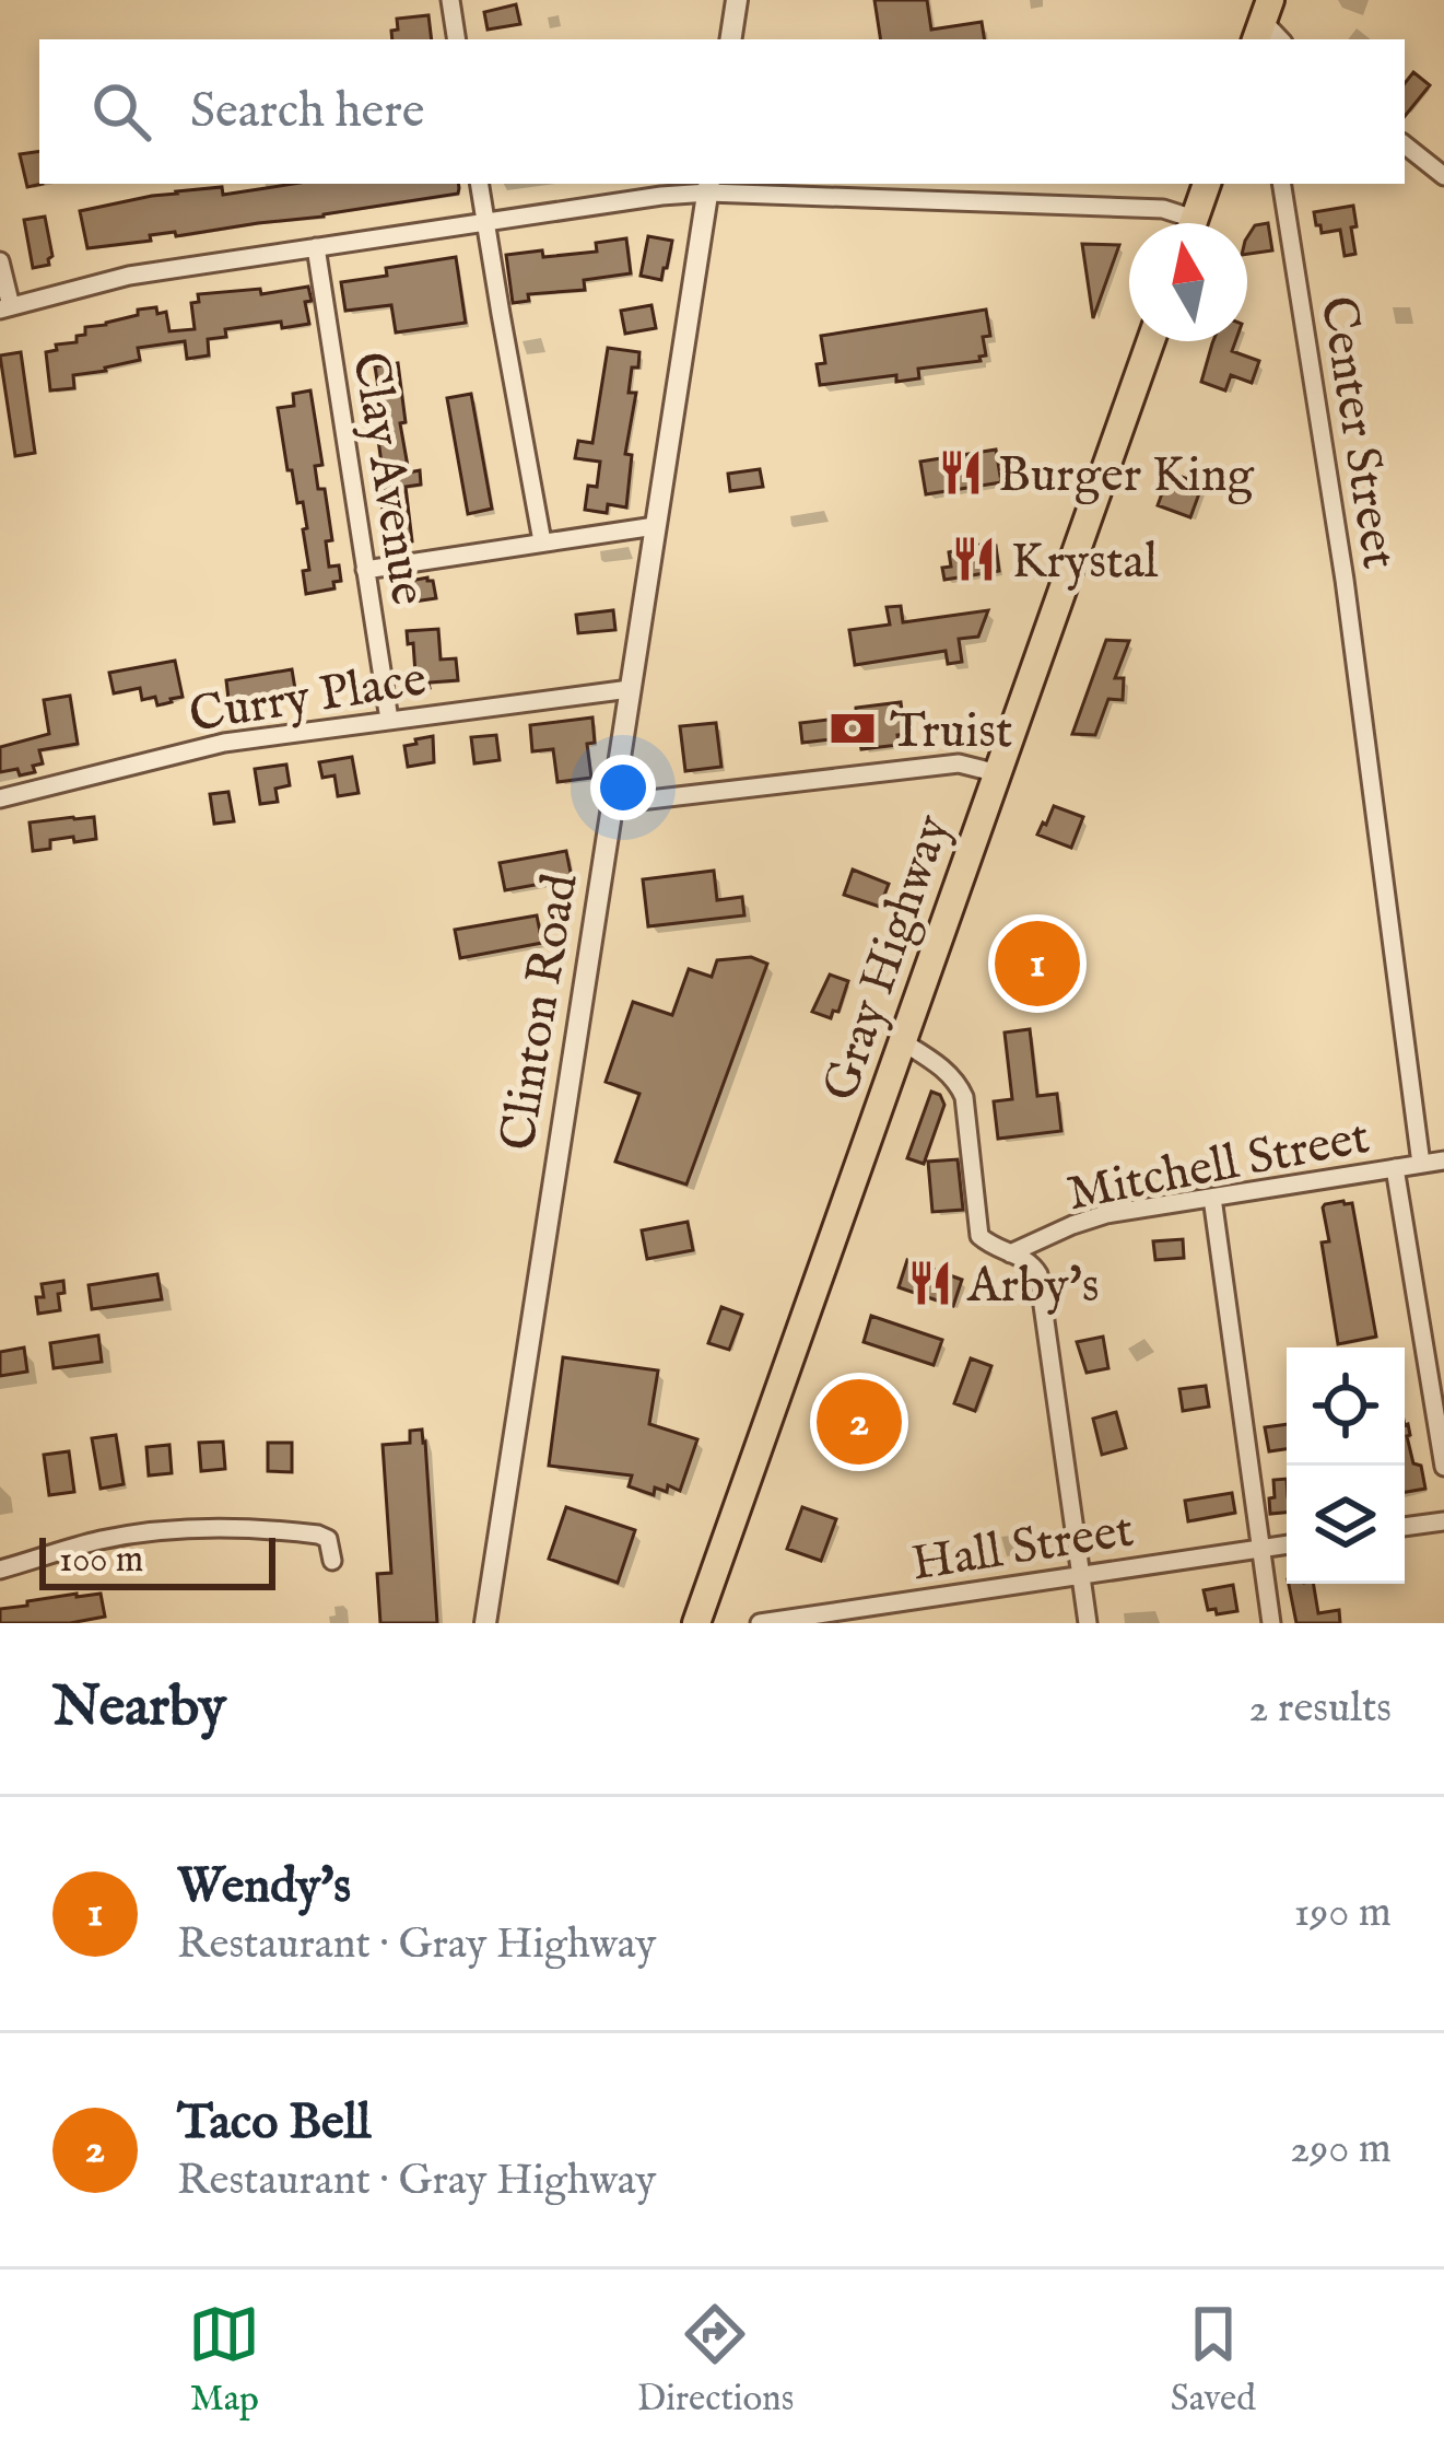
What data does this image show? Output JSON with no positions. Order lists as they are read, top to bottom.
{
  "streets": {
    "highway": ["Gray Highway"],
    "street": [
      "Center Street",
      "Clay Avenue",
      "Curry Place",
      "Clinton Road",
      "Mitchell Street",
      "Hall Street"
    ]
  },
  "crossings": [
    ["Center Street", "Mitchell Street"],
    ["Clay Avenue", "Curry Place"],
    ["Curry Place", "Clinton Road"]
  ],
  "places": {
    "restaurant": ["Burger King", "Krystal", "Arby's"],
    "bank": ["Truist"]
  },
  "scale_bar": "100 m",
  "north": "top",
  "page": {
    "search": "Search here",
    "pins": ["1", "2"],
    "scale": "100 m",
    "heading": ["Nearby", "2 results"],
    "list": [
      {
        "mark": "1",
        "name": "Wendy's",
        "note": "Restaurant · Gray Highway",
        "value": "190 m"
      },
      {
        "mark": "2",
        "name": "Taco Bell",
        "note": "Restaurant · Gray Highway",
        "value": "290 m"
      }
    ],
    "nav": ["Map", "Directions", "Saved"]
  }
}
